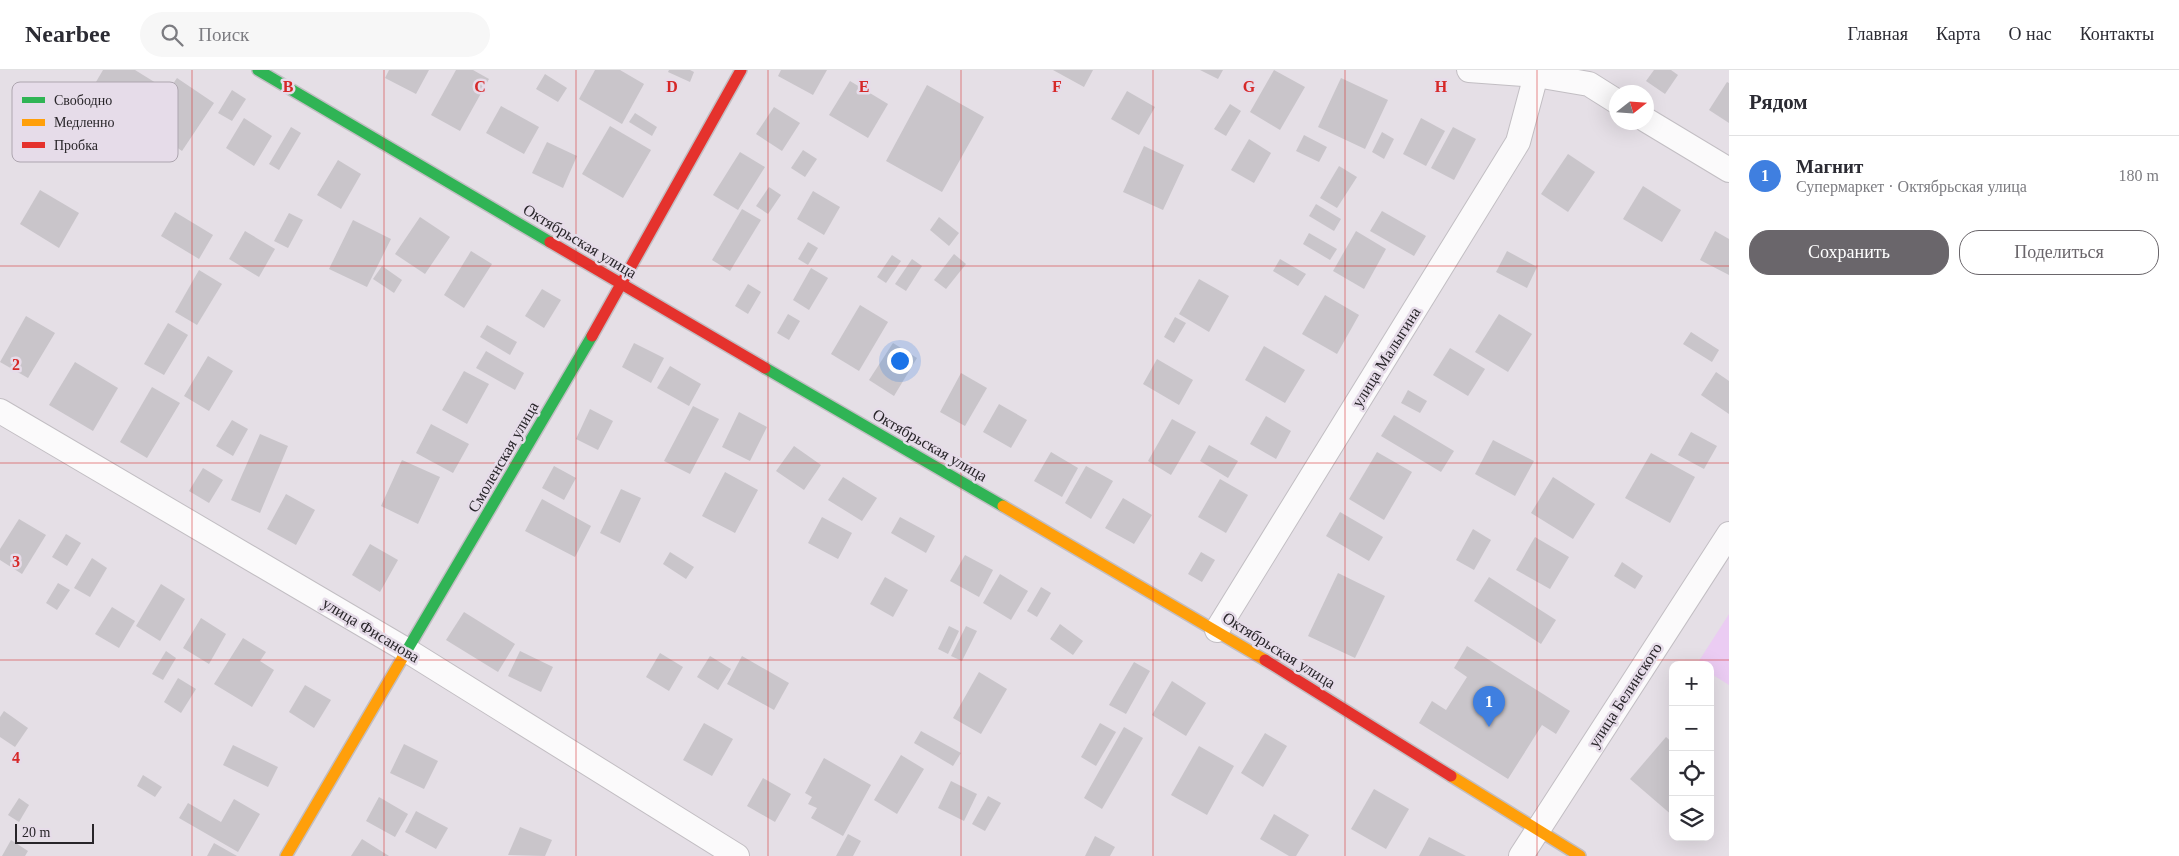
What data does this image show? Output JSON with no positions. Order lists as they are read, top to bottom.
{
  "streets": {
    "street": [
      "Октябрьская улица",
      "улица Малыгина",
      "Смоленская улица",
      "улица Фисанова",
      "улица Белинского"
    ]
  },
  "crossings": [
    ["Октябрьская улица", "улица Малыгина"],
    ["Октябрьская улица", "Смоленская улица"],
    ["Октябрьская улица", "улица Белинского"],
    ["Смоленская улица", "улица Фисанова"]
  ],
  "legend": ["Свободно", "Медленно", "Пробка"],
  "scale_bar": "20 m",
  "north": "right",
  "page": {
    "header": "Nearbee",
    "search": "Поиск",
    "nav": [
      "Главная",
      "Карта",
      "О нас",
      "Контакты"
    ],
    "heading": "Рядом",
    "list": [
      {
        "mark": "1",
        "name": "Магнит",
        "note": "Супермаркет · Октябрьская улица",
        "value": "180 m"
      }
    ],
    "buttons": ["Сохранить", "Поделиться"],
    "map_buttons": ["+", "−"],
    "pins": "1",
    "scale": "20 m"
  },
  "grid": {
    "columns": [
      "B",
      "C",
      "D",
      "E",
      "F",
      "G",
      "H"
    ],
    "rows": ["2", "3", "4"]
  }
}
